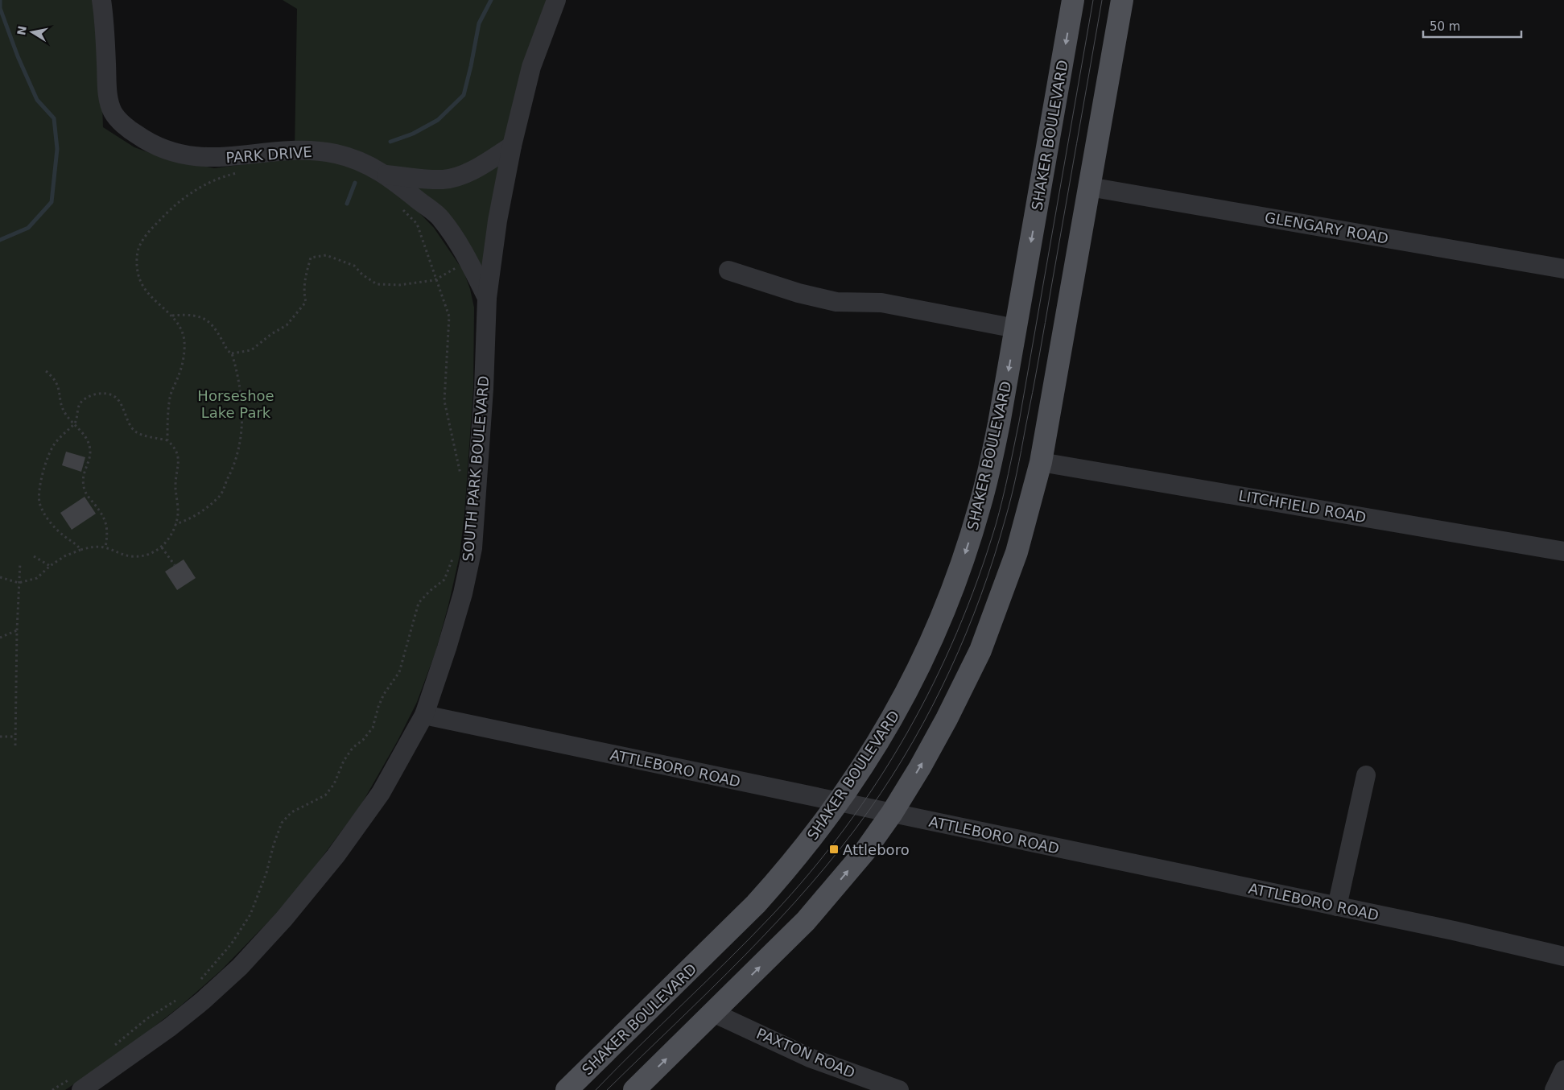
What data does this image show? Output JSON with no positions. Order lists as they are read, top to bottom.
{
  "streets": {
    "main road": ["SHAKER BOULEVARD"],
    "street": [
      "PARK DRIVE",
      "GLENGARY ROAD",
      "SOUTH PARK BOULEVARD",
      "LITCHFIELD ROAD",
      "ATTLEBORO ROAD",
      "PAXTON ROAD"
    ]
  },
  "crossings": [
    ["SHAKER BOULEVARD", "ATTLEBORO ROAD"],
    ["PARK DRIVE", "SOUTH PARK BOULEVARD"],
    ["SOUTH PARK BOULEVARD", "ATTLEBORO ROAD"]
  ],
  "parks": ["Horseshoe Lake Park"],
  "places": {
    "transit": ["Attleboro"]
  },
  "scale_bar": "50 m",
  "north": "left"
}
